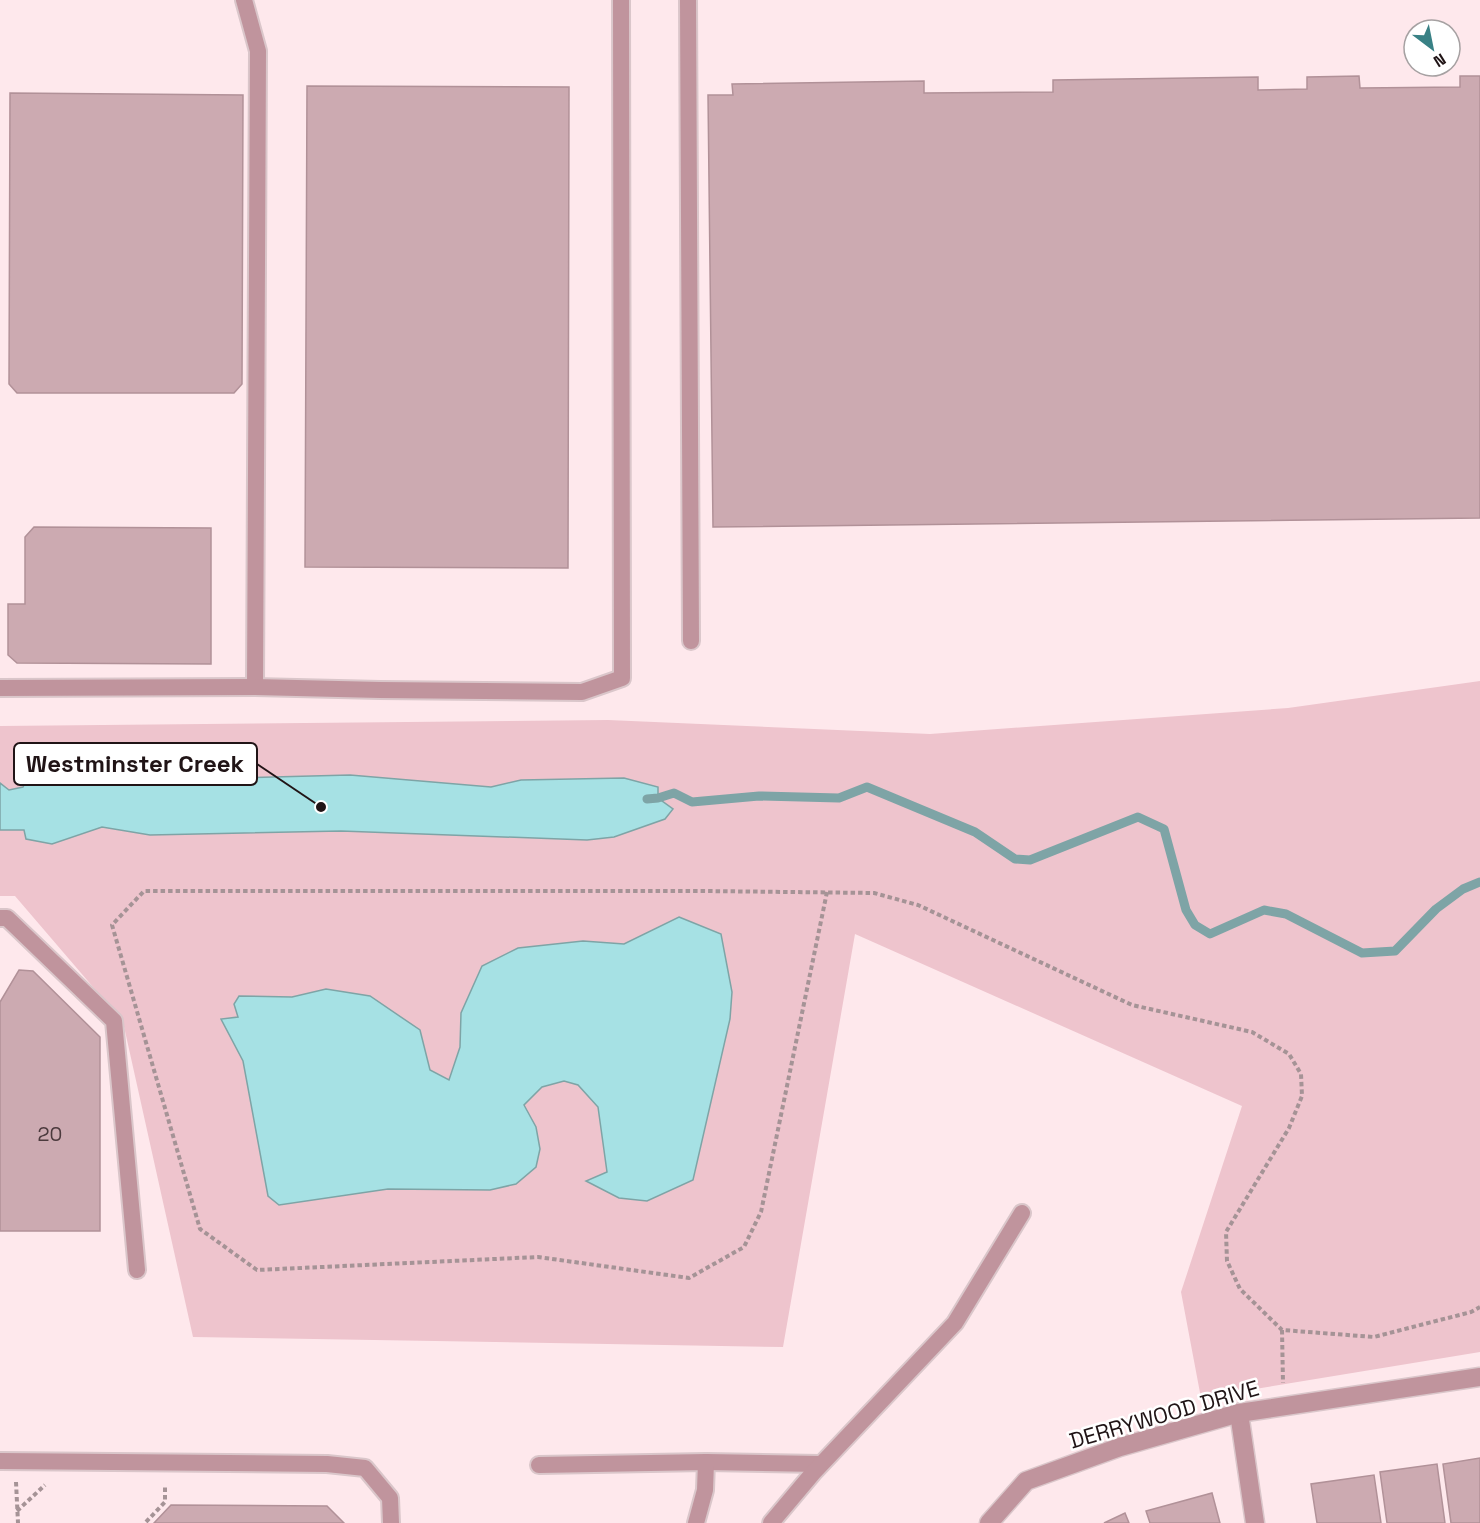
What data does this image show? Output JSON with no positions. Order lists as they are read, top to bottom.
{
  "streets": {
    "street": ["DERRYWOOD DRIVE"]
  },
  "places": ["Westminster Creek"],
  "house_numbers": ["20"],
  "north": "bottom right"
}
